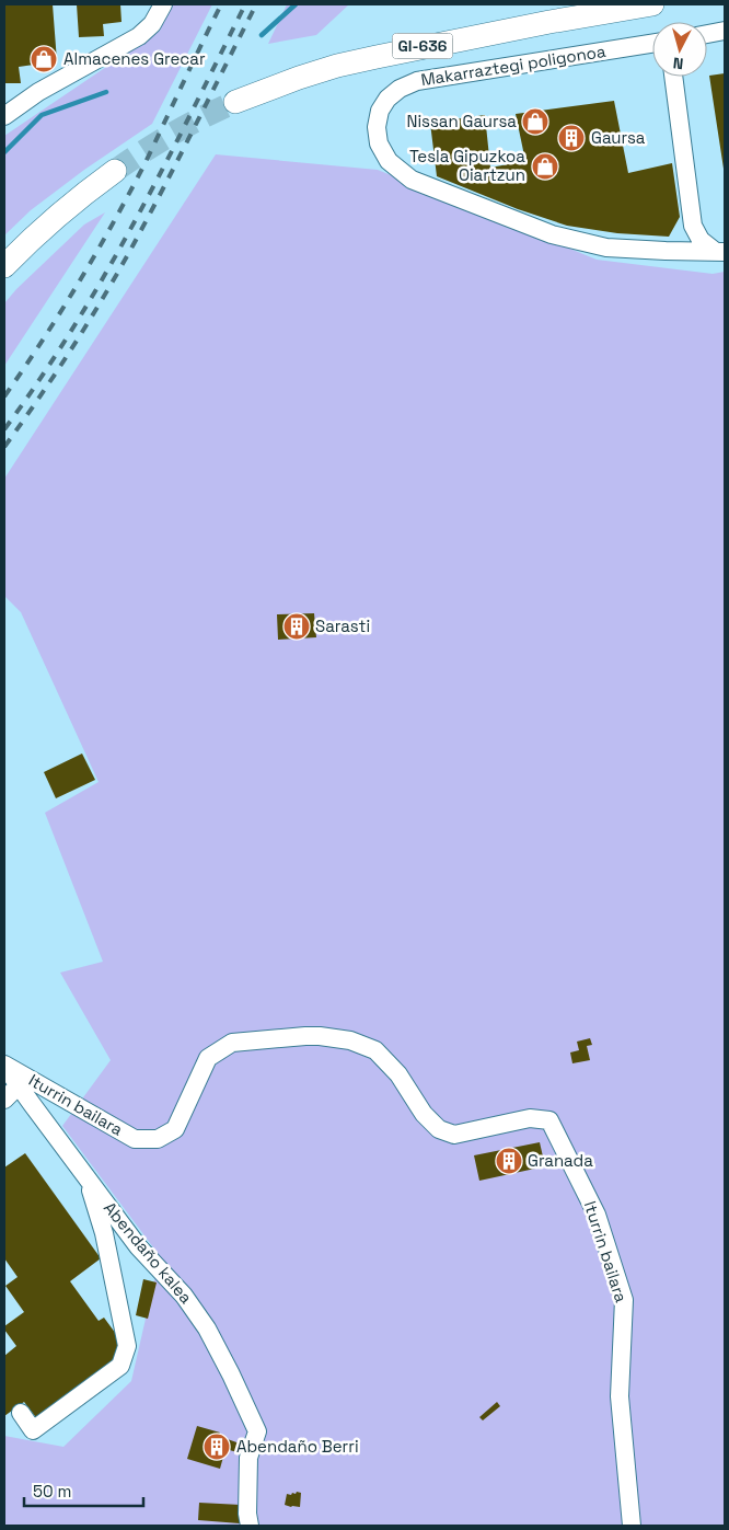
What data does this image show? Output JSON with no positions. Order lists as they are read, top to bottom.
{
  "streets": {
    "main road": ["GI-636"],
    "street": ["Makarraztegi poligonoa", "Iturrin bailara", "Abendaño kalea"]
  },
  "crossings": [
    ["Iturrin bailara", "Abendaño kalea"]
  ],
  "places": {
    "shop": ["Almacenes Grecar", "Nissan Gaursa", "Tesla Gipuzkoa Oiartzun"],
    "building": [
      "Gaursa",
      "Sarasti",
      "Granada",
      "Abendaño Berri"
    ]
  },
  "scale_bar": "50 m",
  "north": "bottom"
}
